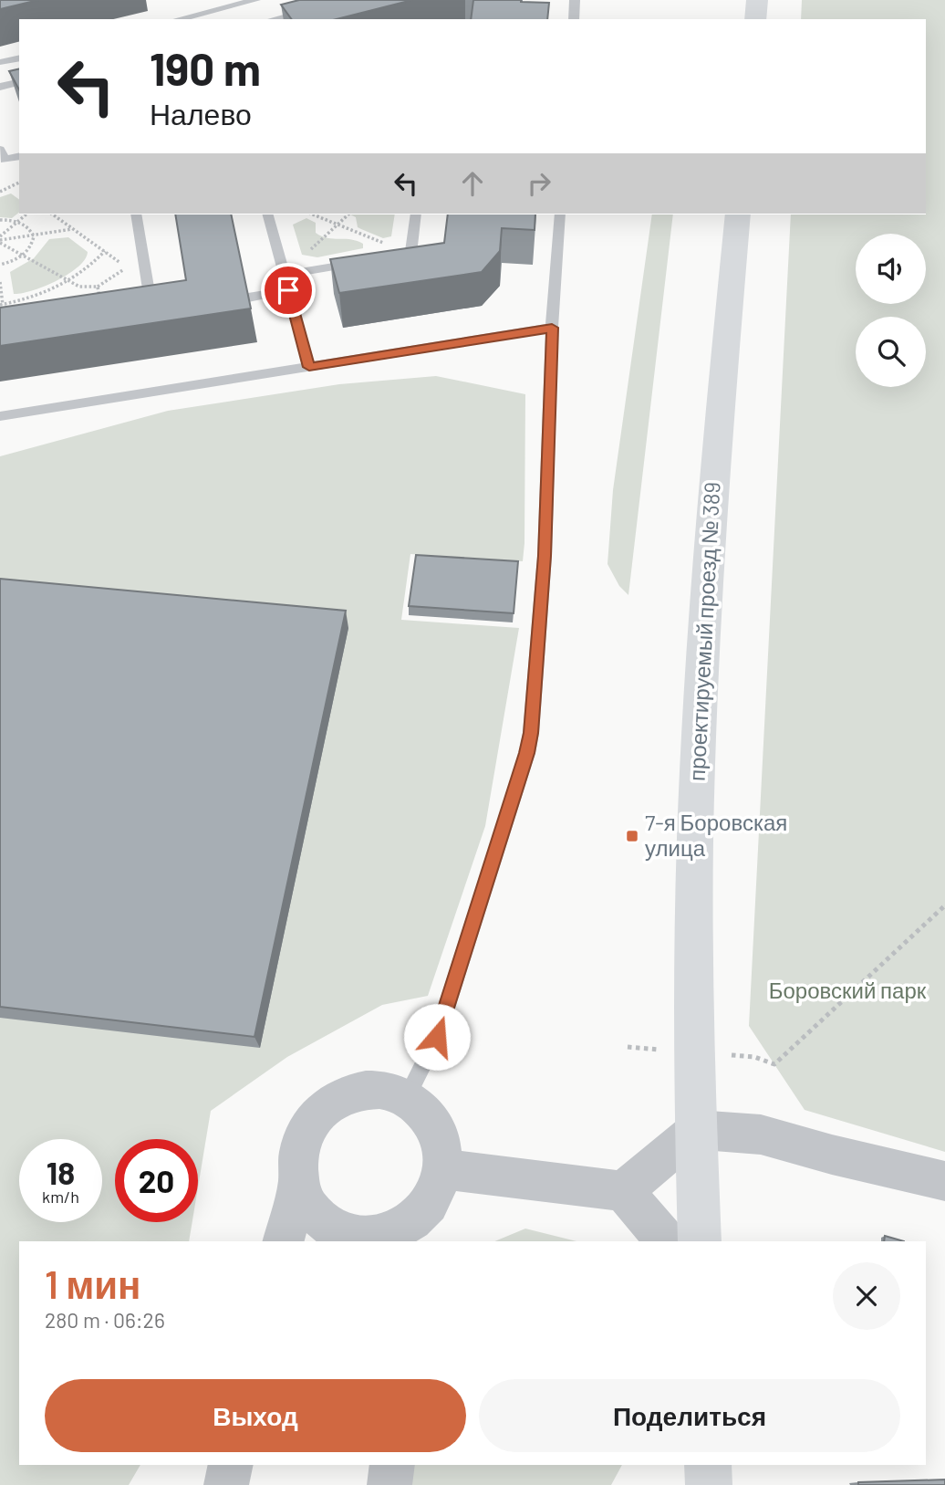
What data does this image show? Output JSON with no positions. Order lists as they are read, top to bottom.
{
  "streets": {
    "main road": ["проектируемый проезд № 389"]
  },
  "parks": ["Боровский парк"],
  "places": {
    "transit": ["7-я Боровская улица"]
  },
  "page": {
    "turn": ["190 m", "Налево"],
    "speed": "18 km/h",
    "limit": "20",
    "heading": ["1 мин", "280 m · 06:26"],
    "buttons": ["Выход", "Поделиться"]
  }
}
